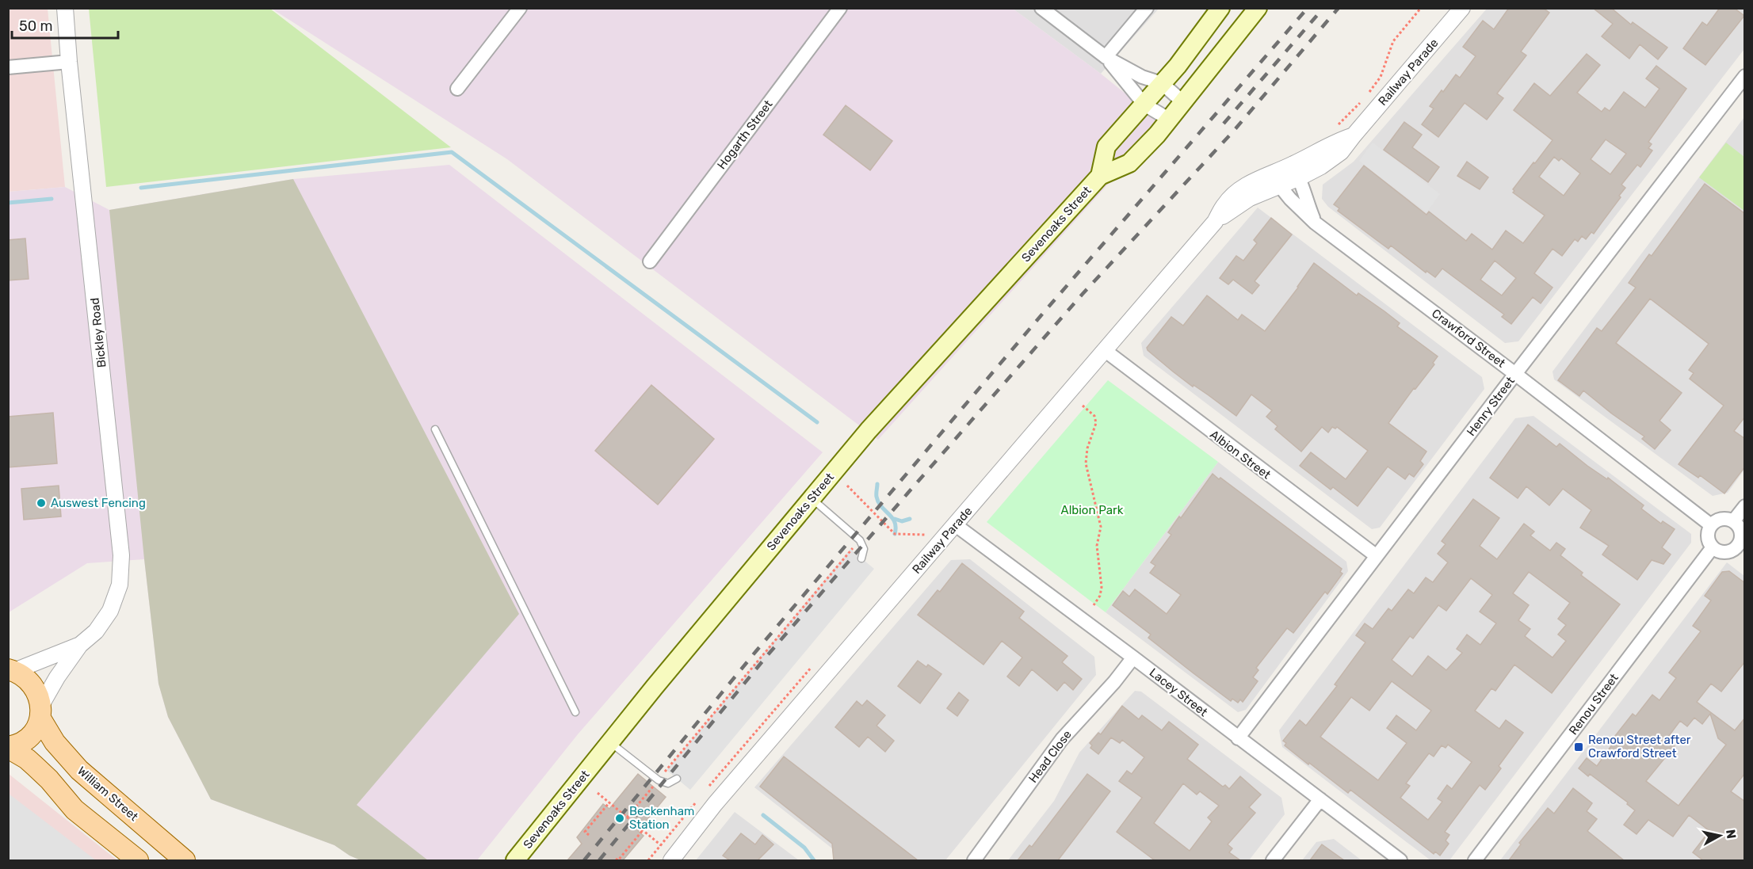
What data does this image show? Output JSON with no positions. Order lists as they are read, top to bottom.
{
  "streets": {
    "main road": ["Sevenoaks Street", "William Street"],
    "street": [
      "Railway Parade",
      "Hogarth Street",
      "Bickley Road",
      "Crawford Street",
      "Henry Street",
      "Albion Street",
      "Lacey Street",
      "Renou Street",
      "Head Close"
    ]
  },
  "crossings": [
    ["Railway Parade", "Crawford Street"],
    ["Railway Parade", "Albion Street"],
    ["Railway Parade", "Lacey Street"],
    ["Bickley Road", "William Street"],
    ["Crawford Street", "Henry Street"],
    ["Crawford Street", "Renou Street"],
    ["Henry Street", "Albion Street"],
    ["Henry Street", "Lacey Street"],
    ["Lacey Street", "Head Close"]
  ],
  "parks": ["Albion Park"],
  "places": {
    "other": ["Auswest Fencing", "Beckenham Station"],
    "transit": ["Renou Street after Crawford Street"]
  },
  "scale_bar": "50 m",
  "north": "right"
}
